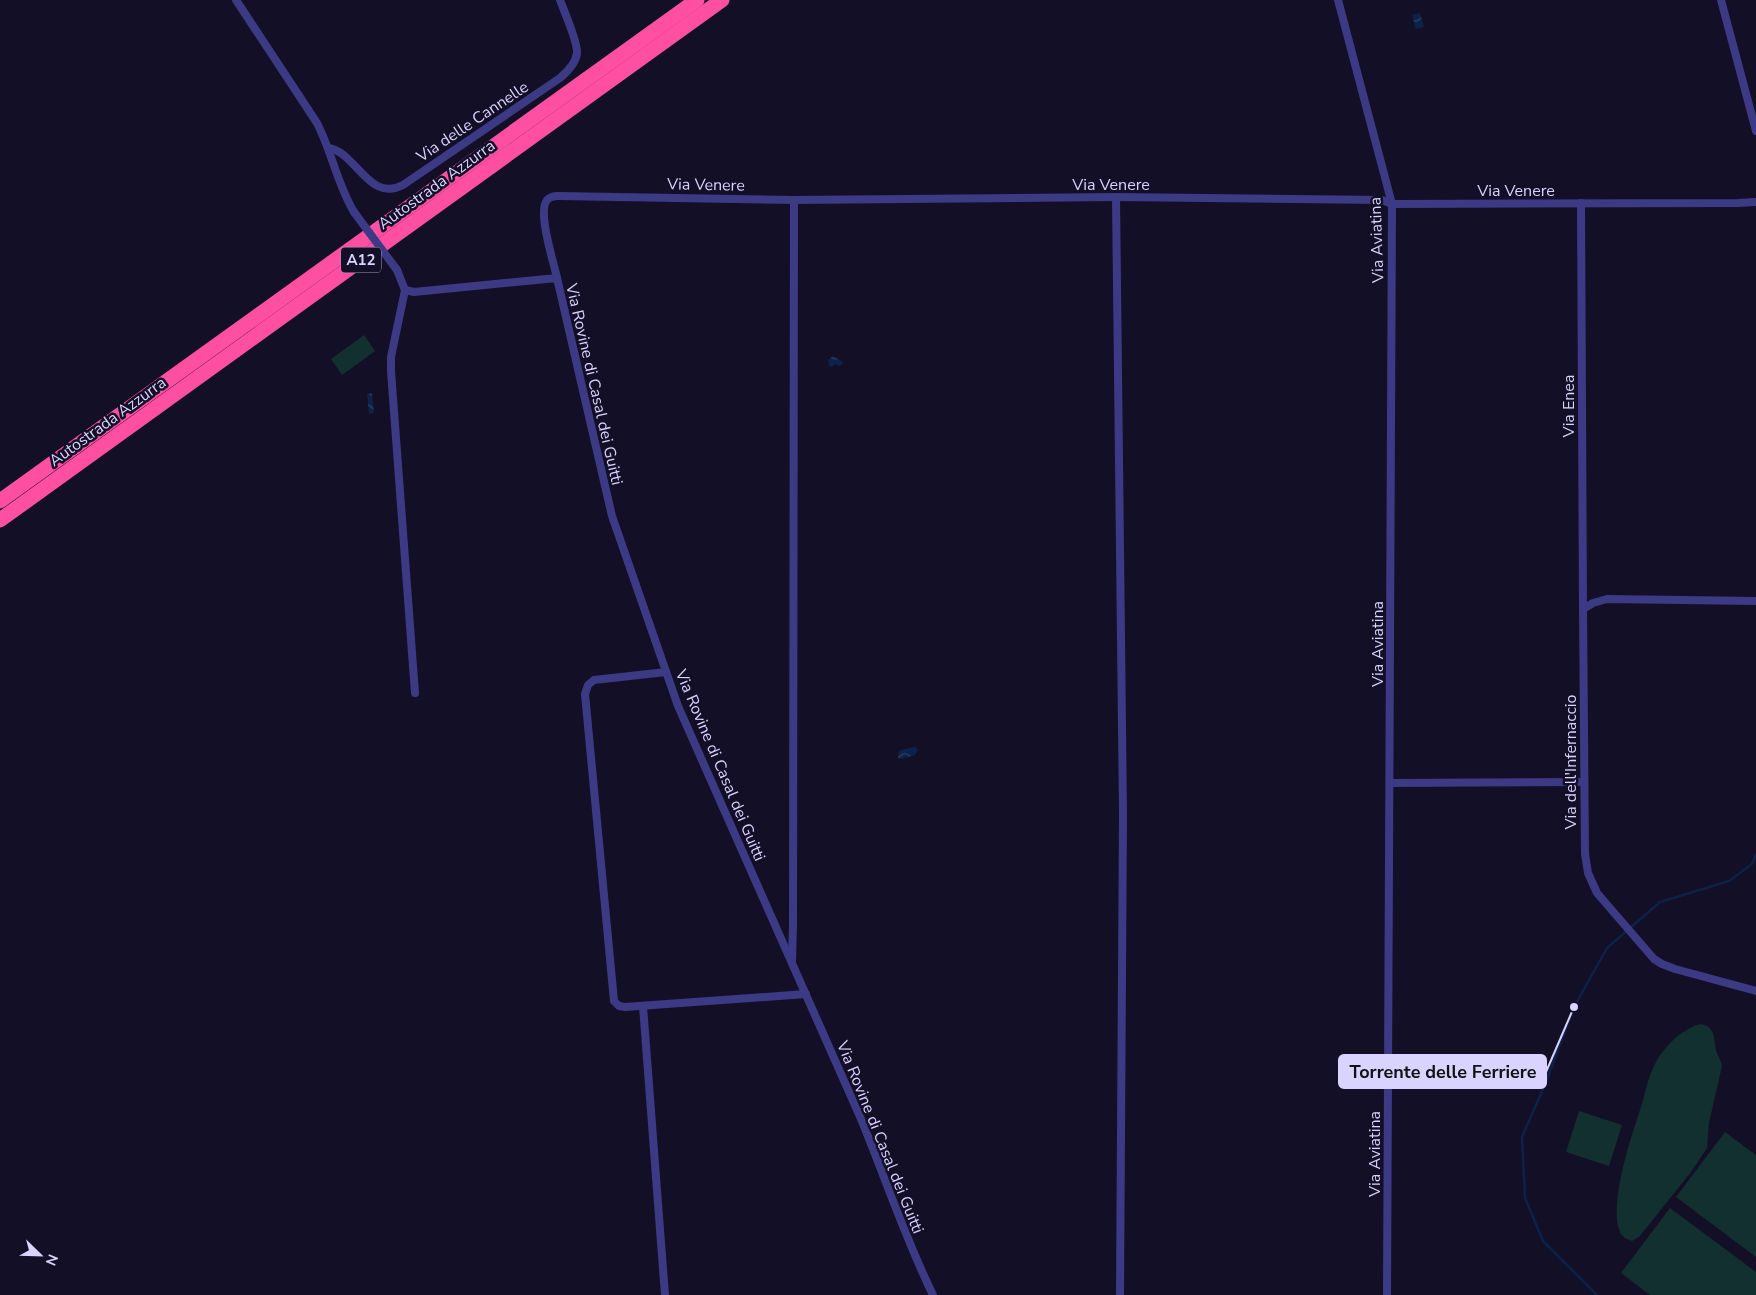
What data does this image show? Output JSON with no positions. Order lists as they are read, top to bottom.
{
  "streets": {
    "highway": ["Autostrada Azzurra", "A12"],
    "street": [
      "Via delle Cannelle",
      "Via Venere",
      "Via Aviatina",
      "Via Rovine di Casal dei Guitti",
      "Via Enea",
      "Via dell'Infernaccio"
    ]
  },
  "crossings": [
    ["Via Venere", "Via Aviatina"],
    ["Via Venere", "Via Rovine di Casal dei Guitti"],
    ["Via Venere", "Via Enea"],
    ["Via Enea", "Via dell'Infernaccio"]
  ],
  "places": ["Torrente delle Ferriere"],
  "north": "bottom right"
}
